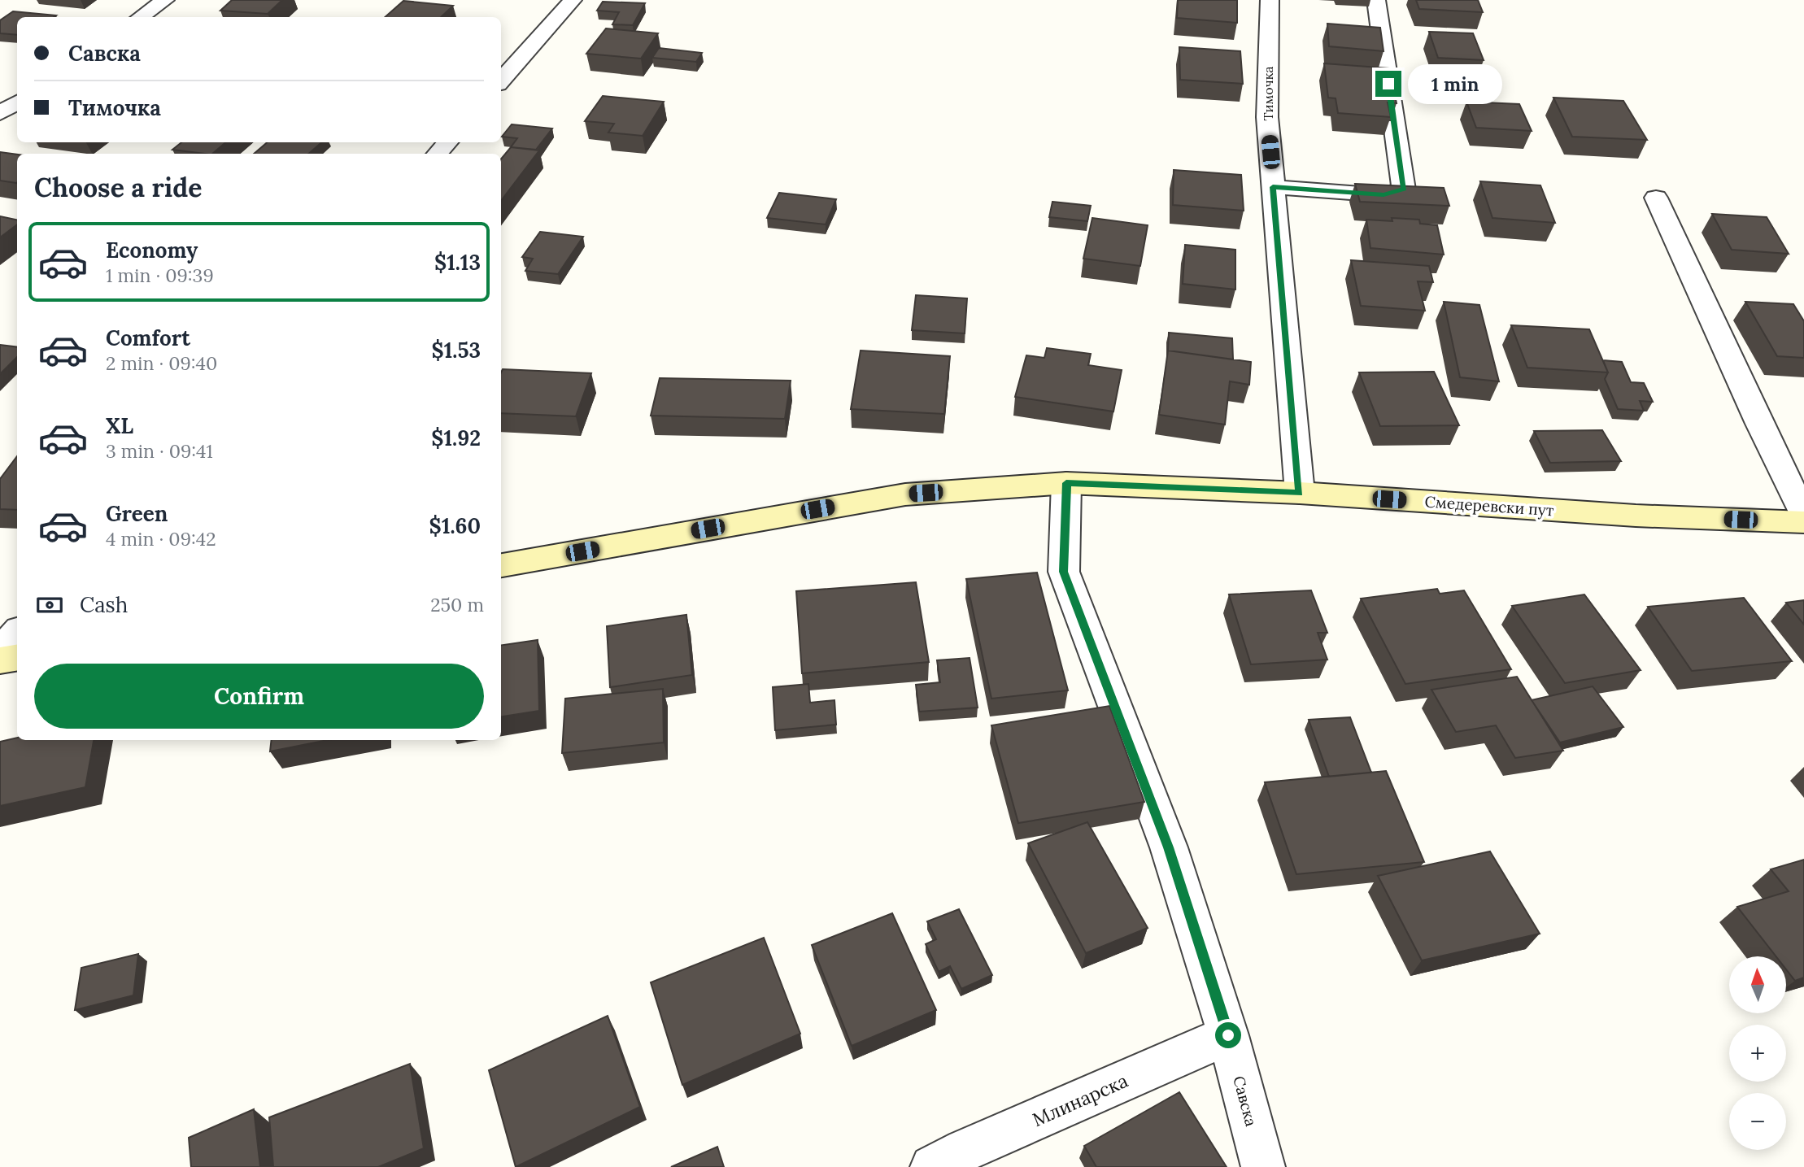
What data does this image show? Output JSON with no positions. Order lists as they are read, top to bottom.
{
  "streets": {
    "street": [
      "Тимочка",
      "Смедеревски пут",
      "Млинарска",
      "Савска"
    ]
  },
  "crossings": [
    ["Тимочка", "Смедеревски пут"],
    ["Смедеревски пут", "Савска"],
    ["Млинарска", "Савска"]
  ],
  "north": "top",
  "page": {
    "banner": ["Савска", "Тимочка"],
    "bubble": "1 min",
    "heading": "Choose a ride",
    "list": [
      {
        "name": "Economy",
        "note": "1 min · 09:39",
        "value": "$1.13"
      },
      {
        "name": "Comfort",
        "note": "2 min · 09:40",
        "value": "$1.53"
      },
      {
        "name": "XL",
        "note": "3 min · 09:41",
        "value": "$1.92"
      },
      {
        "name": "Green",
        "note": "4 min · 09:42",
        "value": "$1.60"
      }
    ],
    "pay": ["Cash", "250 m"],
    "buttons": "Confirm",
    "map_buttons": ["+", "−"]
  }
}
